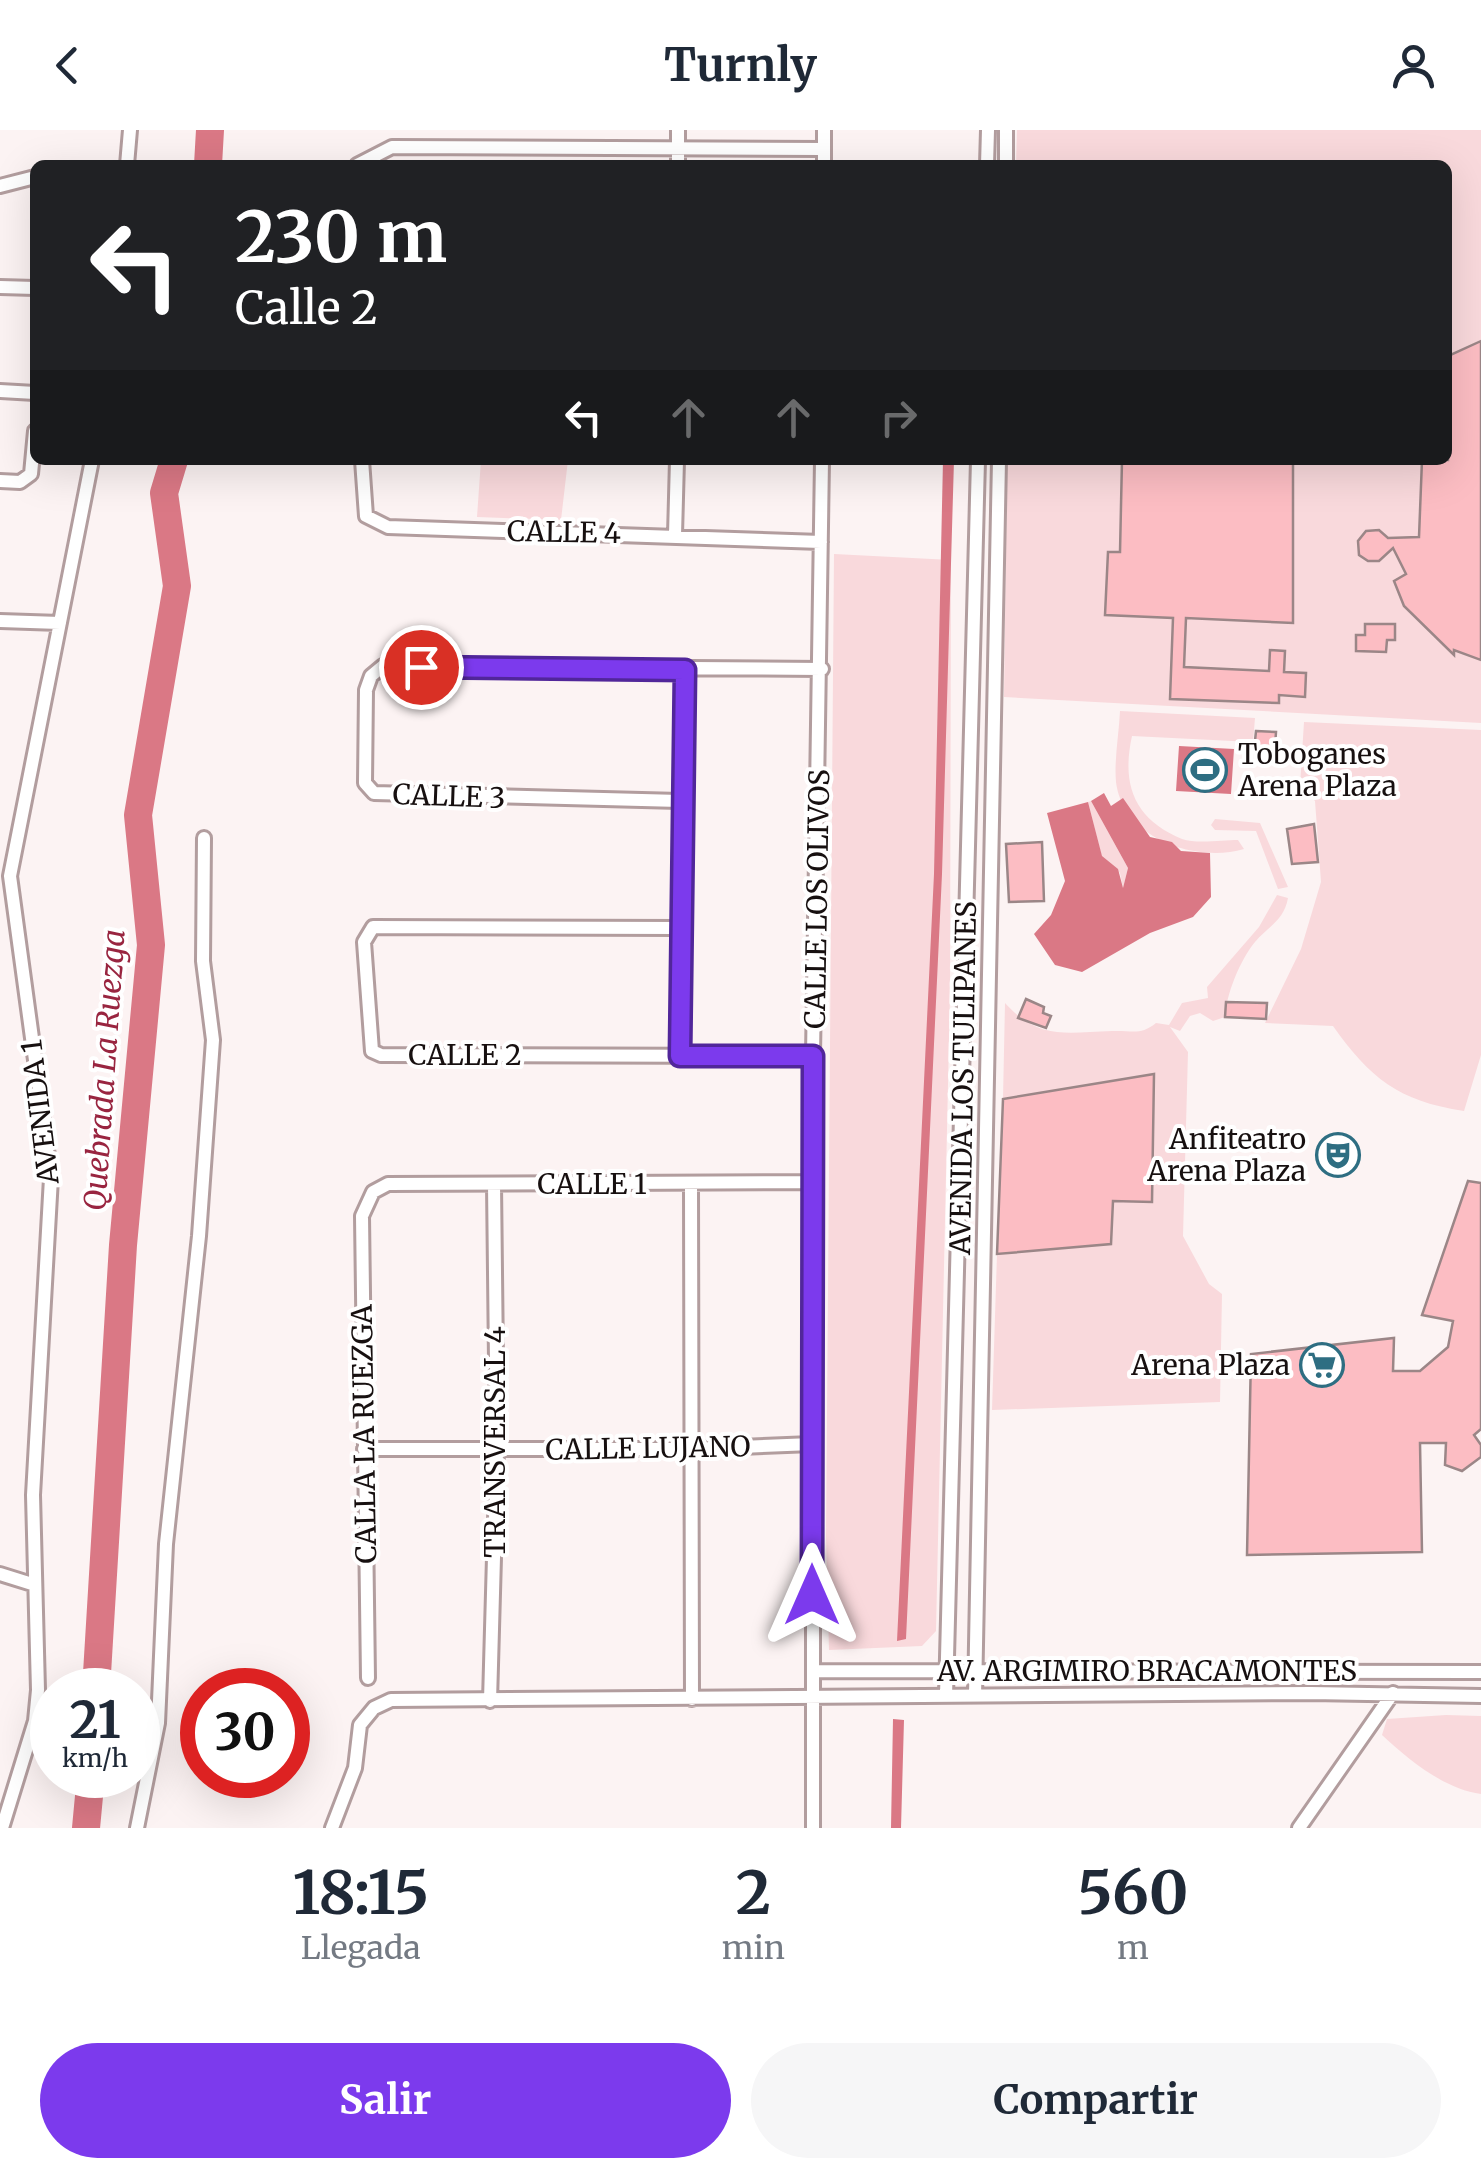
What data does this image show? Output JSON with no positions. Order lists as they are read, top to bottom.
{
  "streets": {
    "street": [
      "CALLE 4",
      "CALLE 3",
      "CALLE LOS OLIVOS",
      "CALLE 2",
      "AVENIDA LOS TULIPANES",
      "AVENIDA 1",
      "CALLE 1",
      "CALLA LA RUEZGA",
      "TRANSVERSAL 4",
      "CALLE LUJANO",
      "AV. ARGIMIRO BRACAMONTES"
    ]
  },
  "crossings": [
    ["CALLE 4", "CALLE LOS OLIVOS"],
    ["CALLE 3", "CALLE LOS OLIVOS"],
    ["CALLE LOS OLIVOS", "CALLE 2"],
    ["CALLE LOS OLIVOS", "CALLE 1"],
    ["CALLE LOS OLIVOS", "CALLE LUJANO"],
    ["CALLE LOS OLIVOS", "AV. ARGIMIRO BRACAMONTES"],
    ["AVENIDA LOS TULIPANES", "AV. ARGIMIRO BRACAMONTES"],
    ["CALLE 1", "CALLA LA RUEZGA"],
    ["CALLE 1", "TRANSVERSAL 4"],
    ["CALLA LA RUEZGA", "CALLE LUJANO"],
    ["TRANSVERSAL 4", "CALLE LUJANO"]
  ],
  "water": ["Quebrada La Ruezga"],
  "places": {
    "sports": ["Toboganes Arena Plaza"],
    "theatre": ["Anfiteatro Arena Plaza"],
    "supermarket": ["Arena Plaza"]
  },
  "page": {
    "header": "Turnly",
    "turn": ["230 m", "Calle 2"],
    "speed": "21 km/h",
    "limit": "30",
    "eta": [
      "18:15",
      "Llegada",
      "2",
      "min",
      "560",
      "m"
    ],
    "buttons": ["Salir", "Compartir"]
  }
}
